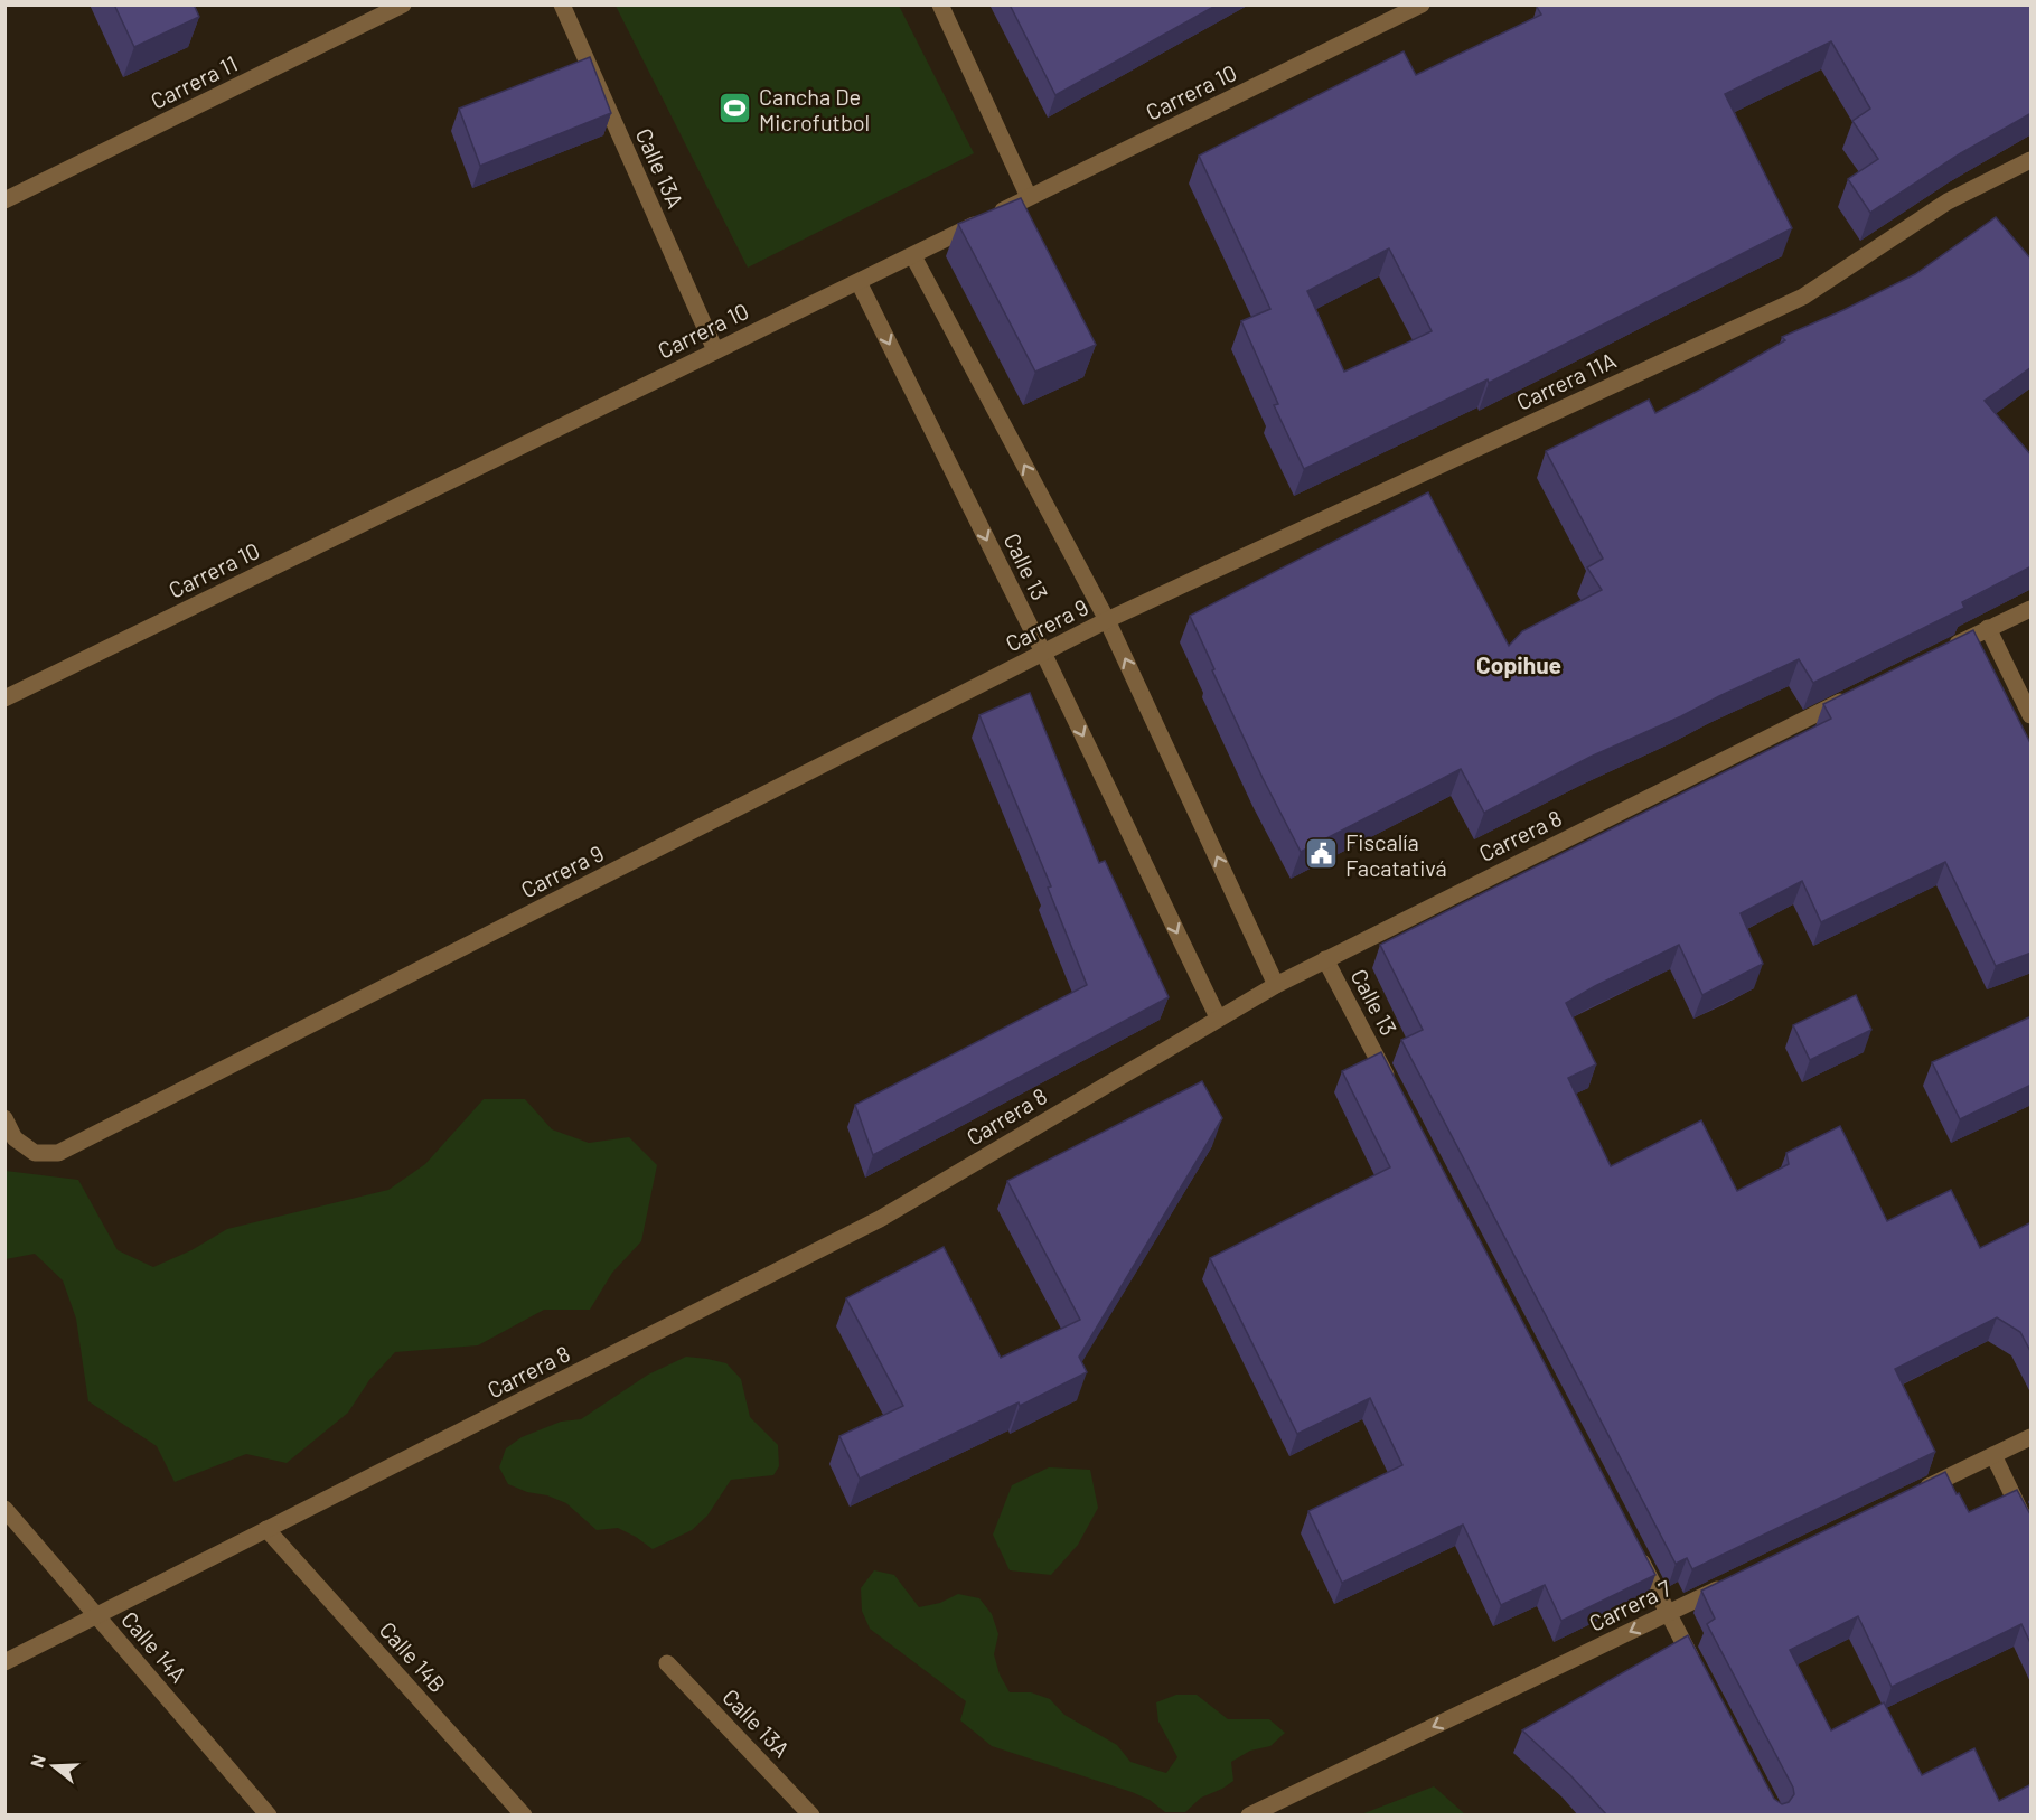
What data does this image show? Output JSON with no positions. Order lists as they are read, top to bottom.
{
  "streets": {
    "street": [
      "Carrera 11",
      "Carrera 10",
      "Calle 13A",
      "Carrera 11A",
      "Calle 13",
      "Carrera 9",
      "Carrera 8",
      "Carrera 7",
      "Calle 14A",
      "Calle 14B"
    ]
  },
  "crossings": [
    ["Carrera 10", "Calle 13A"],
    ["Carrera 10", "Calle 13"],
    ["Carrera 11A", "Calle 13"],
    ["Carrera 11A", "Carrera 9"],
    ["Calle 13", "Carrera 9"],
    ["Calle 13", "Carrera 8"],
    ["Carrera 8", "Calle 14A"],
    ["Carrera 8", "Calle 14B"]
  ],
  "one_way": ["Carrera 7"],
  "districts": ["Copihue"],
  "places": {
    "sports": ["Cancha De Microfutbol"],
    "public building": ["Fiscalía Facatativá"]
  },
  "north": "left"
}
